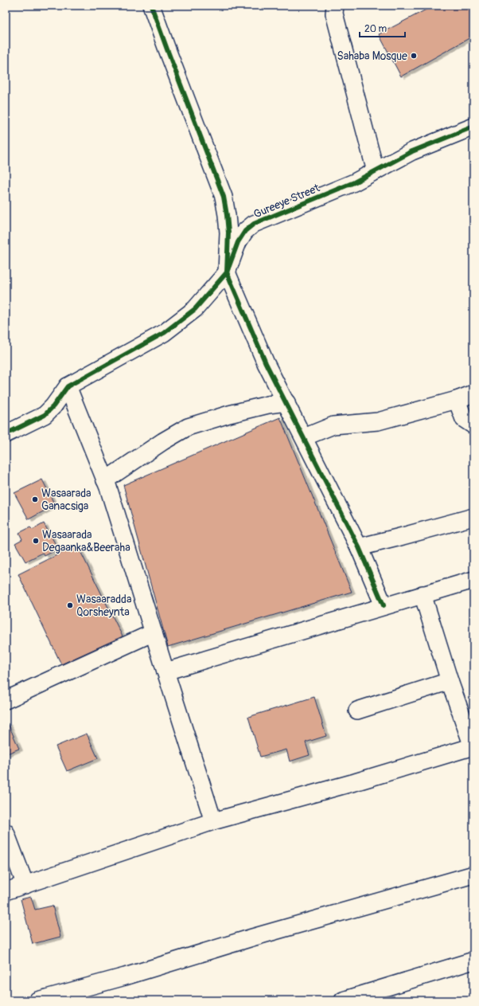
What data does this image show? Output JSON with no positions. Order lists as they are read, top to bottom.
{
  "streets": {
    "street": ["Gureeye Street"]
  },
  "places": [
    "Sahaba Mosque",
    "Wasaarada Ganacsiga",
    "Wasaarada Degaanka&Beeraha",
    "Wasaaradda Qorsheynta"
  ],
  "scale_bar": "20 m"
}
